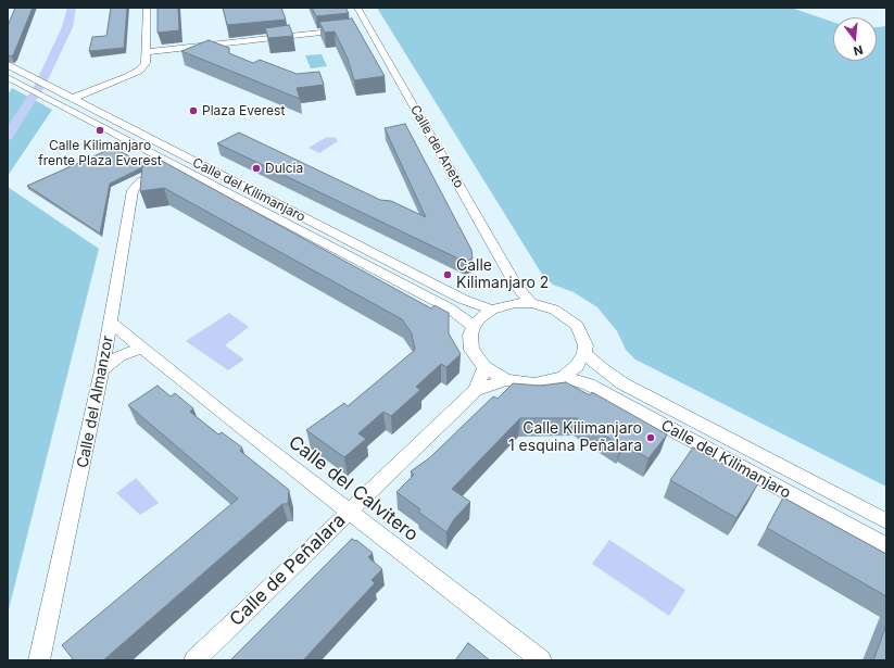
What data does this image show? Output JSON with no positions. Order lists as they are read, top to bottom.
{
  "streets": {
    "street": [
      "Calle del Aneto",
      "Calle del Kilimanjaro",
      "Calle del Almanzor",
      "Calle del Calvitero",
      "Calle de Peñalara"
    ]
  },
  "crossings": [
    ["Calle del Aneto", "Calle del Kilimanjaro"],
    ["Calle del Aneto", "Calle de Peñalara"],
    ["Calle del Kilimanjaro", "Calle del Almanzor"],
    ["Calle del Kilimanjaro", "Calle de Peñalara"],
    ["Calle del Almanzor", "Calle del Calvitero"],
    ["Calle del Calvitero", "Calle de Peñalara"]
  ],
  "places": [
    "Plaza Everest",
    "Calle Kilimanjaro frente Plaza Everest",
    "Dulcia",
    "Calle Kilimanjaro 2",
    "Calle Kilimanjaro 1 esquina Peñalara"
  ],
  "north": "bottom"
}
